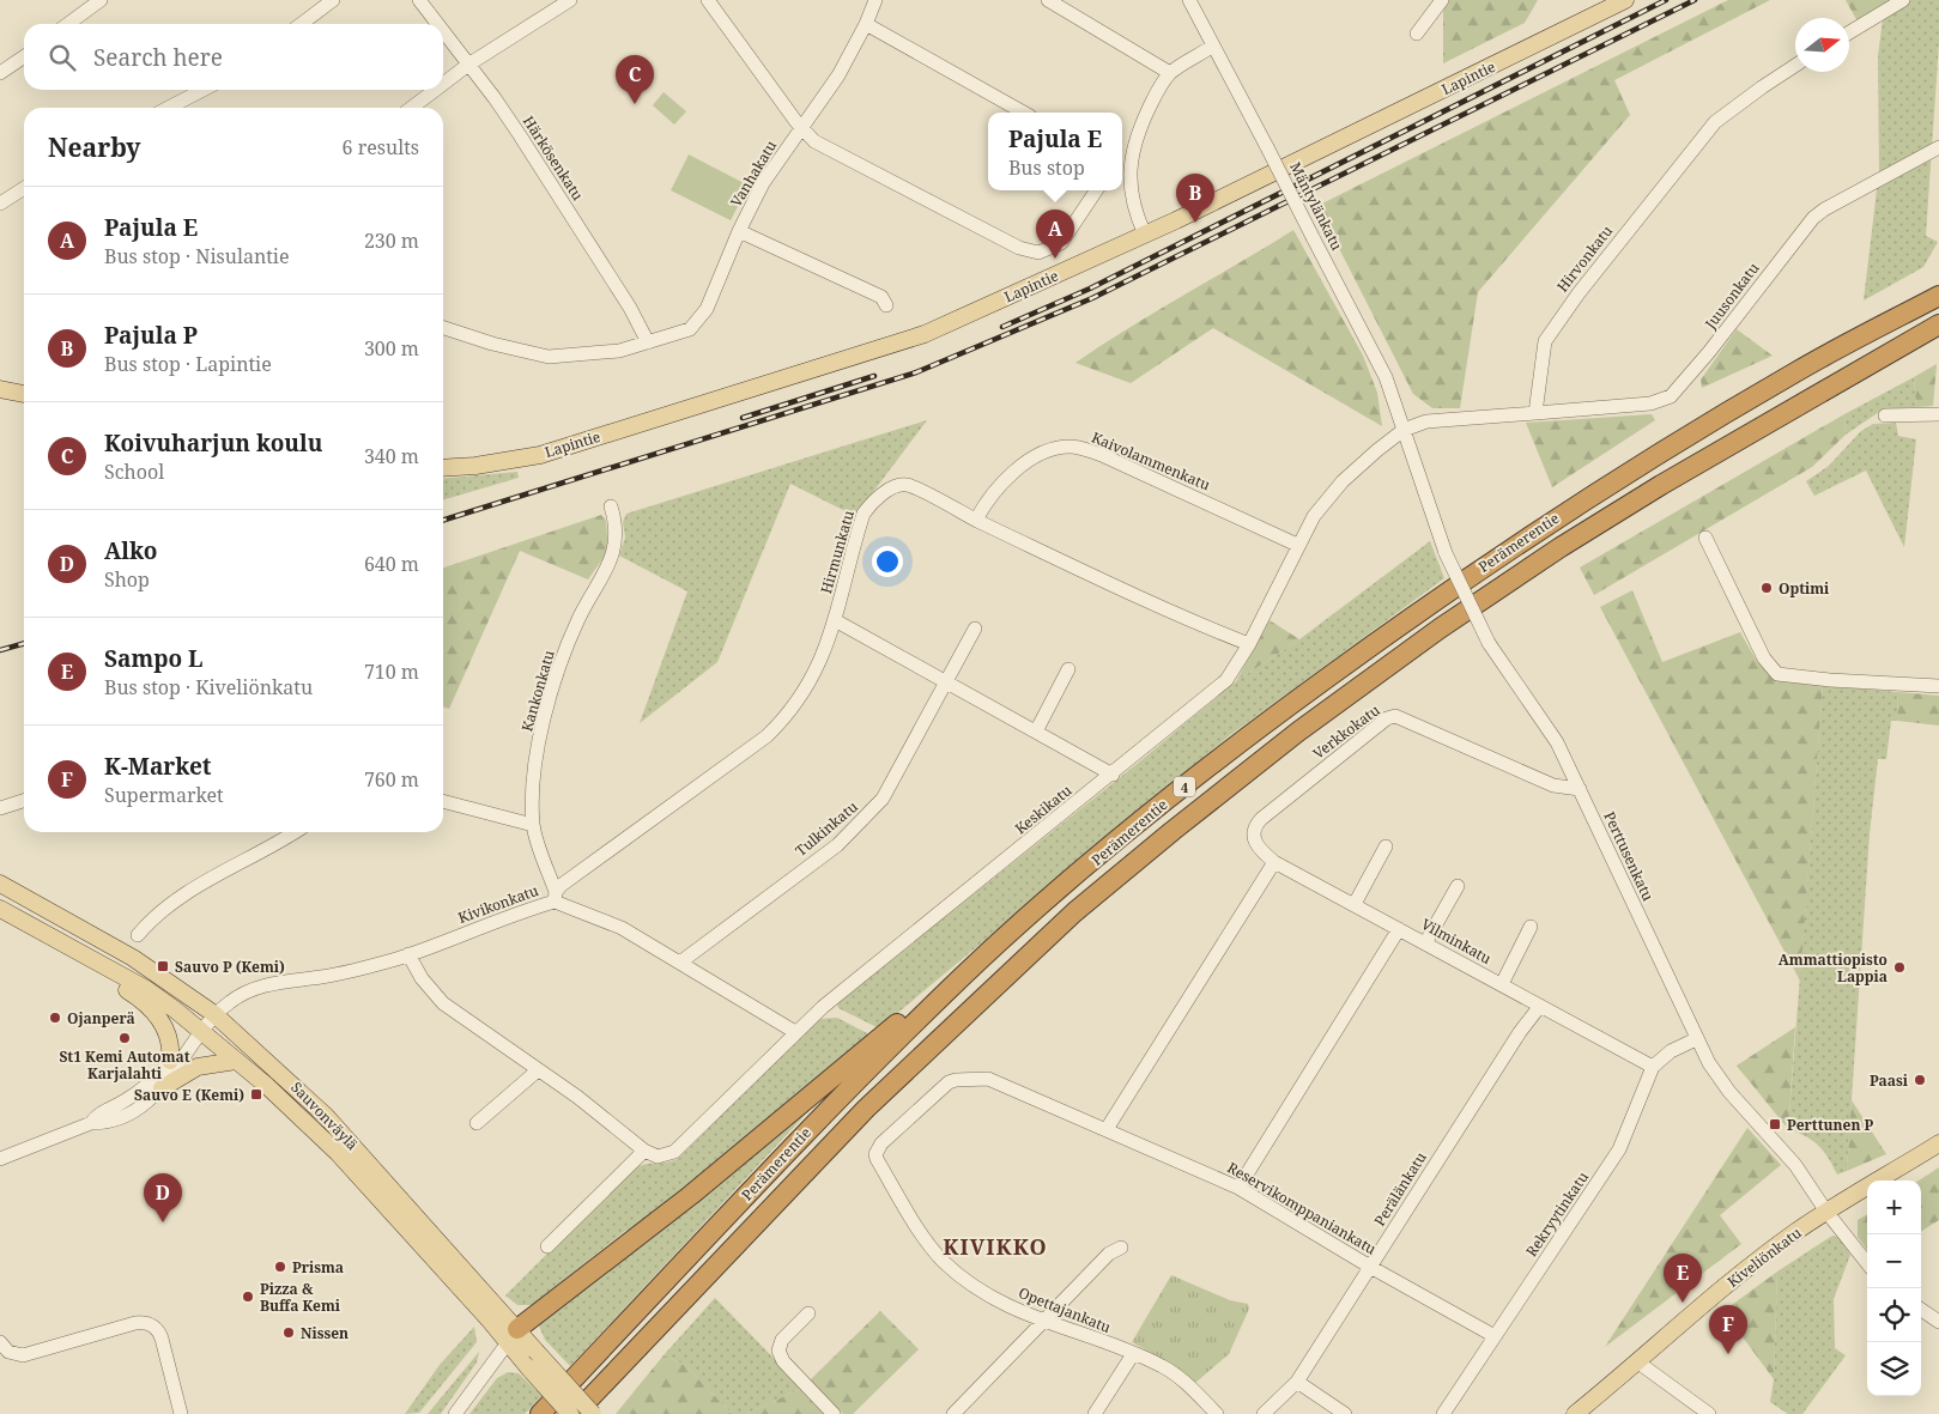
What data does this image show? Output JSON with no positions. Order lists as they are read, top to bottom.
{
  "streets": {
    "highway": ["Perämerentie", "4"],
    "main road": ["Lapintie", "Sauvonväylä", "Kiveliönkatu"],
    "street": [
      "Härkösenkatu",
      "Vanhakatu",
      "Mäntylänkatu",
      "Hirvonkatu",
      "Juusonkatu",
      "Kaivolammenkatu",
      "Hirmunkatu",
      "Kankonkatu",
      "Verkkokatu",
      "Keskikatu",
      "Tulkinkatu",
      "Perttusenkatu",
      "Kivikonkatu",
      "Vilminkatu",
      "Perälänkatu",
      "Reservikomppaniankatu",
      "Rekryytinkatu",
      "Opettajankatu"
    ]
  },
  "crossings": [
    ["Härkösenkatu", "Vanhakatu"],
    ["Mäntylänkatu", "Keskikatu"],
    ["Mäntylänkatu", "Perttusenkatu"],
    ["Hirvonkatu", "Juusonkatu"],
    ["Kaivolammenkatu", "Hirmunkatu"],
    ["Kaivolammenkatu", "Keskikatu"],
    ["Hirmunkatu", "Kankonkatu"],
    ["Hirmunkatu", "Keskikatu"],
    ["Hirmunkatu", "Kivikonkatu"],
    ["Kankonkatu", "Kivikonkatu"],
    ["Verkkokatu", "Perttusenkatu"],
    ["Verkkokatu", "Vilminkatu"],
    ["Keskikatu", "Perttusenkatu"],
    ["Keskikatu", "Kivikonkatu"],
    ["Tulkinkatu", "Kivikonkatu"],
    ["Perttusenkatu", "Kiveliönkatu"],
    ["Kivikonkatu", "Sauvonväylä"],
    ["Vilminkatu", "Perälänkatu"],
    ["Vilminkatu", "Rekryytinkatu"],
    ["Perälänkatu", "Reservikomppaniankatu"],
    ["Reservikomppaniankatu", "Rekryytinkatu"],
    ["Reservikomppaniankatu", "Opettajankatu"]
  ],
  "districts": ["KIVIKKO"],
  "places": {
    "other": [
      "Optimi",
      "Ammattiopisto Lappia",
      "Ojanperä",
      "St1 Kemi Automat Karjalahti",
      "Paasi",
      "Prisma",
      "Pizza & Buffa Kemi",
      "Nissen"
    ],
    "transit": ["Sauvo P (Kemi)", "Sauvo E (Kemi)", "Perttunen P"]
  },
  "north": "right",
  "page": {
    "search": "Search here",
    "pins": [
      "C",
      "B",
      "A",
      "D",
      "E",
      "F"
    ],
    "heading": ["Nearby", "6 results"],
    "popup": ["Pajula E", "Bus stop"],
    "list": [
      {
        "mark": "A",
        "name": "Pajula E",
        "note": "Bus stop · Nisulantie",
        "value": "230 m"
      },
      {
        "mark": "B",
        "name": "Pajula P",
        "note": "Bus stop · Lapintie",
        "value": "300 m"
      },
      {
        "mark": "C",
        "name": "Koivuharjun koulu",
        "note": "School",
        "value": "340 m"
      },
      {
        "mark": "D",
        "name": "Alko",
        "note": "Shop",
        "value": "640 m"
      },
      {
        "mark": "E",
        "name": "Sampo L",
        "note": "Bus stop · Kiveliönkatu",
        "value": "710 m"
      },
      {
        "mark": "F",
        "name": "K-Market",
        "note": "Supermarket",
        "value": "760 m"
      }
    ],
    "map_buttons": ["+", "−"]
  }
}
